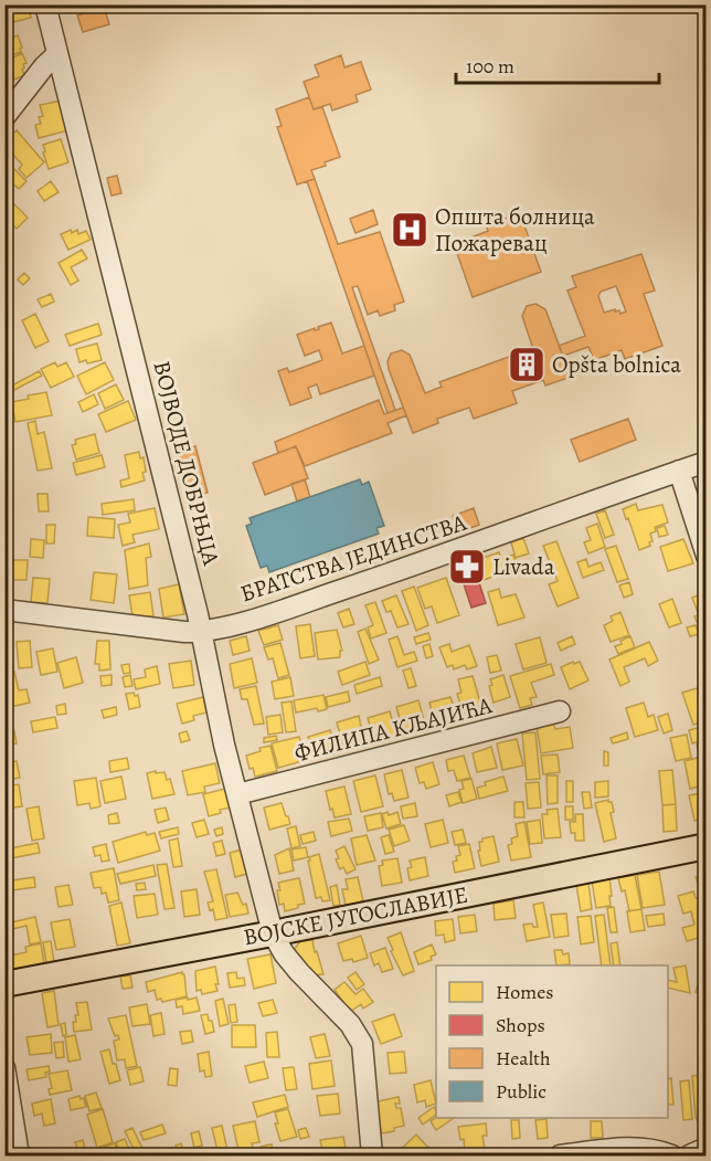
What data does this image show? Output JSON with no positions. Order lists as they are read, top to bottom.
{
  "streets": {
    "main road": ["ВОЈСКЕ ЈУГОСЛАВИЈЕ"],
    "street": ["ВОЈВОДЕ ДОБРЊЦА", "БРАТСТВА ЈЕДИНСТВА", "ФИЛИПА КЉАЈИЋА"]
  },
  "crossings": [
    ["ВОЈВОДЕ ДОБРЊЦА", "БРАТСТВА ЈЕДИНСТВА"],
    ["ВОЈВОДЕ ДОБРЊЦА", "ФИЛИПА КЉАЈИЋА"],
    ["ВОЈВОДЕ ДОБРЊЦА", "ВОЈСКЕ ЈУГОСЛАВИЈЕ"]
  ],
  "places": {
    "hospital": ["Општа болница Пожаревац"],
    "building": ["Opšta bolnica"],
    "pharmacy": ["Livada"]
  },
  "legend": [
    "Homes",
    "Shops",
    "Health",
    "Public"
  ],
  "scale_bar": "100 m"
}
